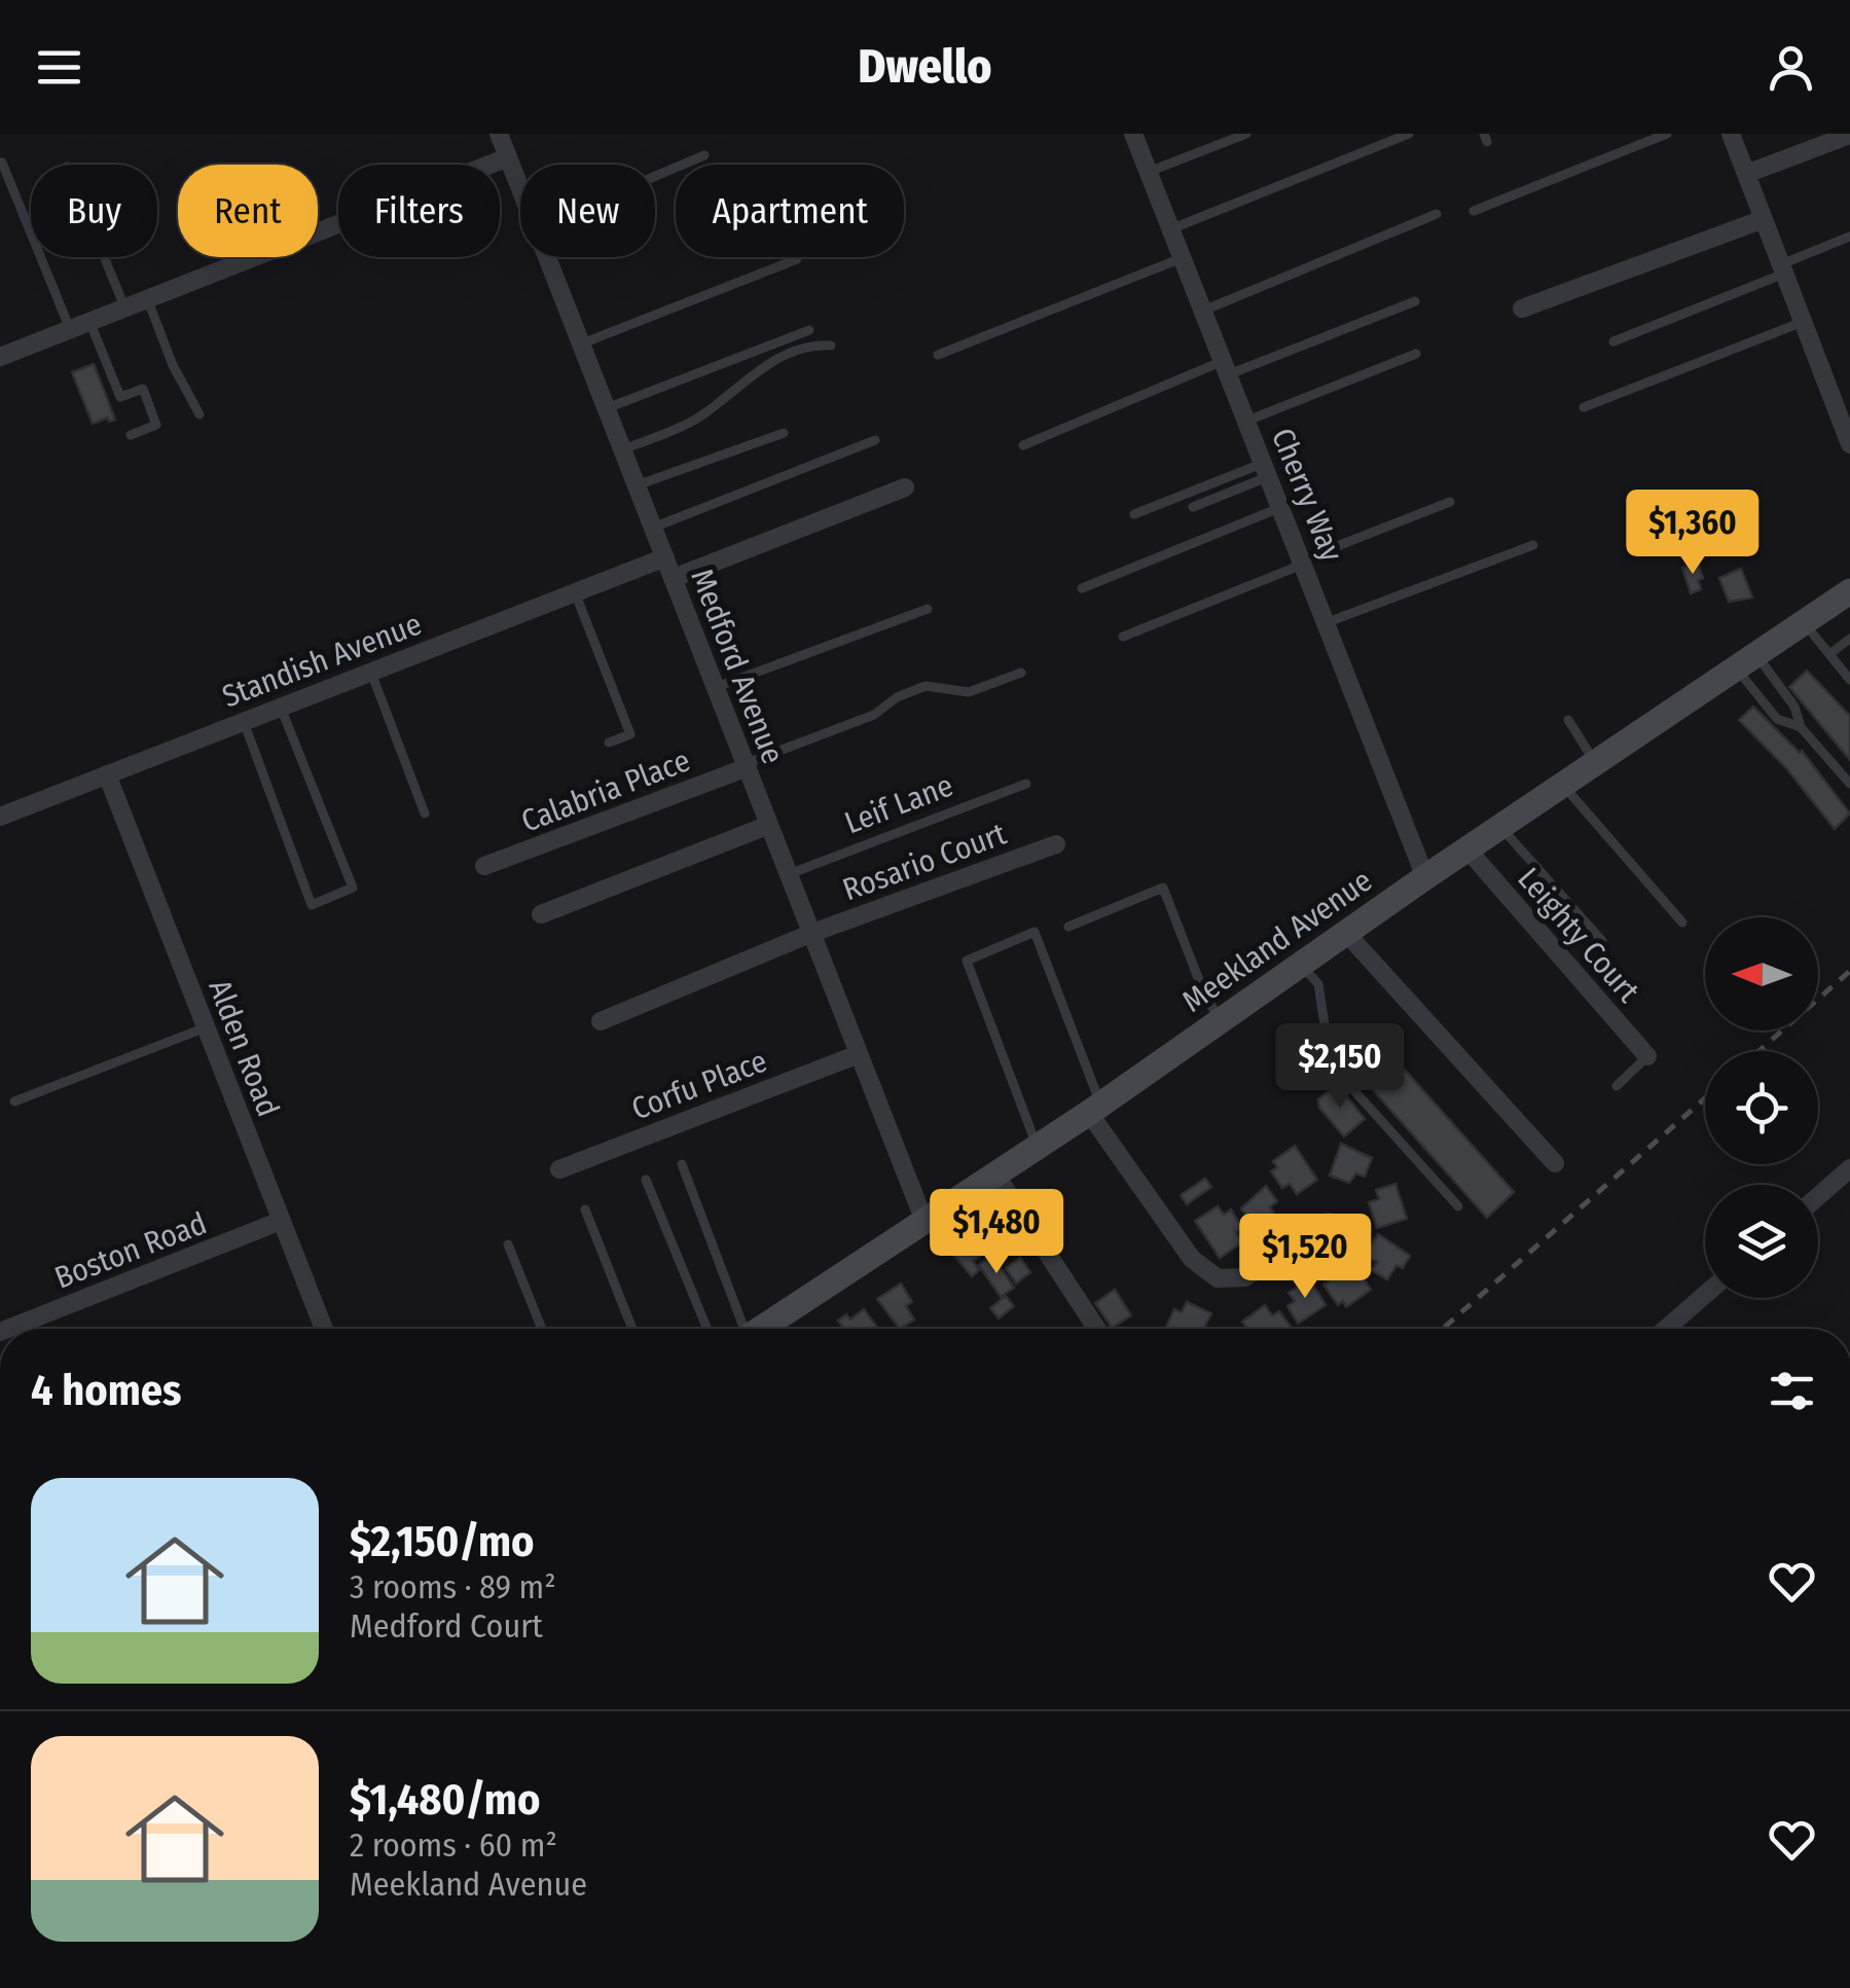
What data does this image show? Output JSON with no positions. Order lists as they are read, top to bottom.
{
  "streets": {
    "main road": ["Meekland Avenue"],
    "street": [
      "Cherry Way",
      "Standish Avenue",
      "Medford Avenue",
      "Calabria Place",
      "Rosario Court",
      "Leighty Court",
      "Alden Road",
      "Corfu Place",
      "Boston Road"
    ],
    "lane": ["Leif Lane"]
  },
  "crossings": [
    ["Cherry Way", "Meekland Avenue"],
    ["Standish Avenue", "Medford Avenue"],
    ["Standish Avenue", "Alden Road"],
    ["Medford Avenue", "Calabria Place"],
    ["Medford Avenue", "Leif Lane"],
    ["Medford Avenue", "Rosario Court"],
    ["Medford Avenue", "Meekland Avenue"],
    ["Medford Avenue", "Corfu Place"],
    ["Leighty Court", "Meekland Avenue"],
    ["Alden Road", "Boston Road"]
  ],
  "north": "left",
  "page": {
    "header": "Dwello",
    "chip": [
      "Buy",
      "Rent",
      "Filters",
      "New",
      "Apartment"
    ],
    "price": [
      "$1,360",
      "$2,150",
      "$1,480",
      "$1,520"
    ],
    "heading": "4 homes",
    "list": [
      {
        "name": "$2,150/mo",
        "note": "3 rooms · 89 m² · Medford Court"
      },
      {
        "name": "$1,480/mo",
        "note": "2 rooms · 60 m² · Meekland Avenue"
      }
    ]
  }
}
